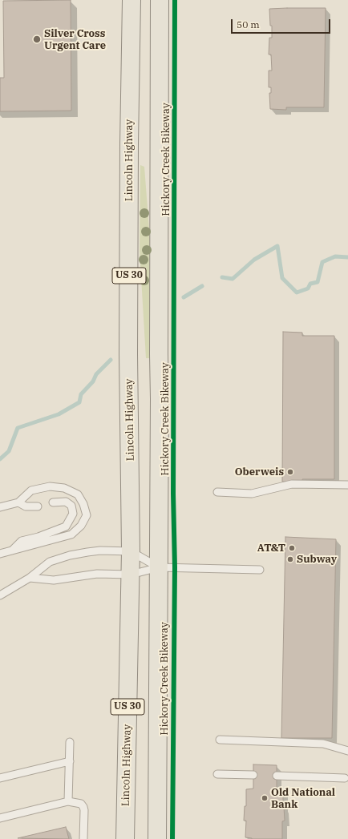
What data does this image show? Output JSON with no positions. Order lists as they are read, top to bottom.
{
  "streets": {
    "main road": ["Lincoln Highway", "US 30"],
    "cycle path": ["Hickory Creek Bikeway"]
  },
  "places": [
    "Silver Cross Urgent Care",
    "Oberweis",
    "AT&T",
    "Subway",
    "Old National Bank"
  ],
  "scale_bar": "50 m"
}
